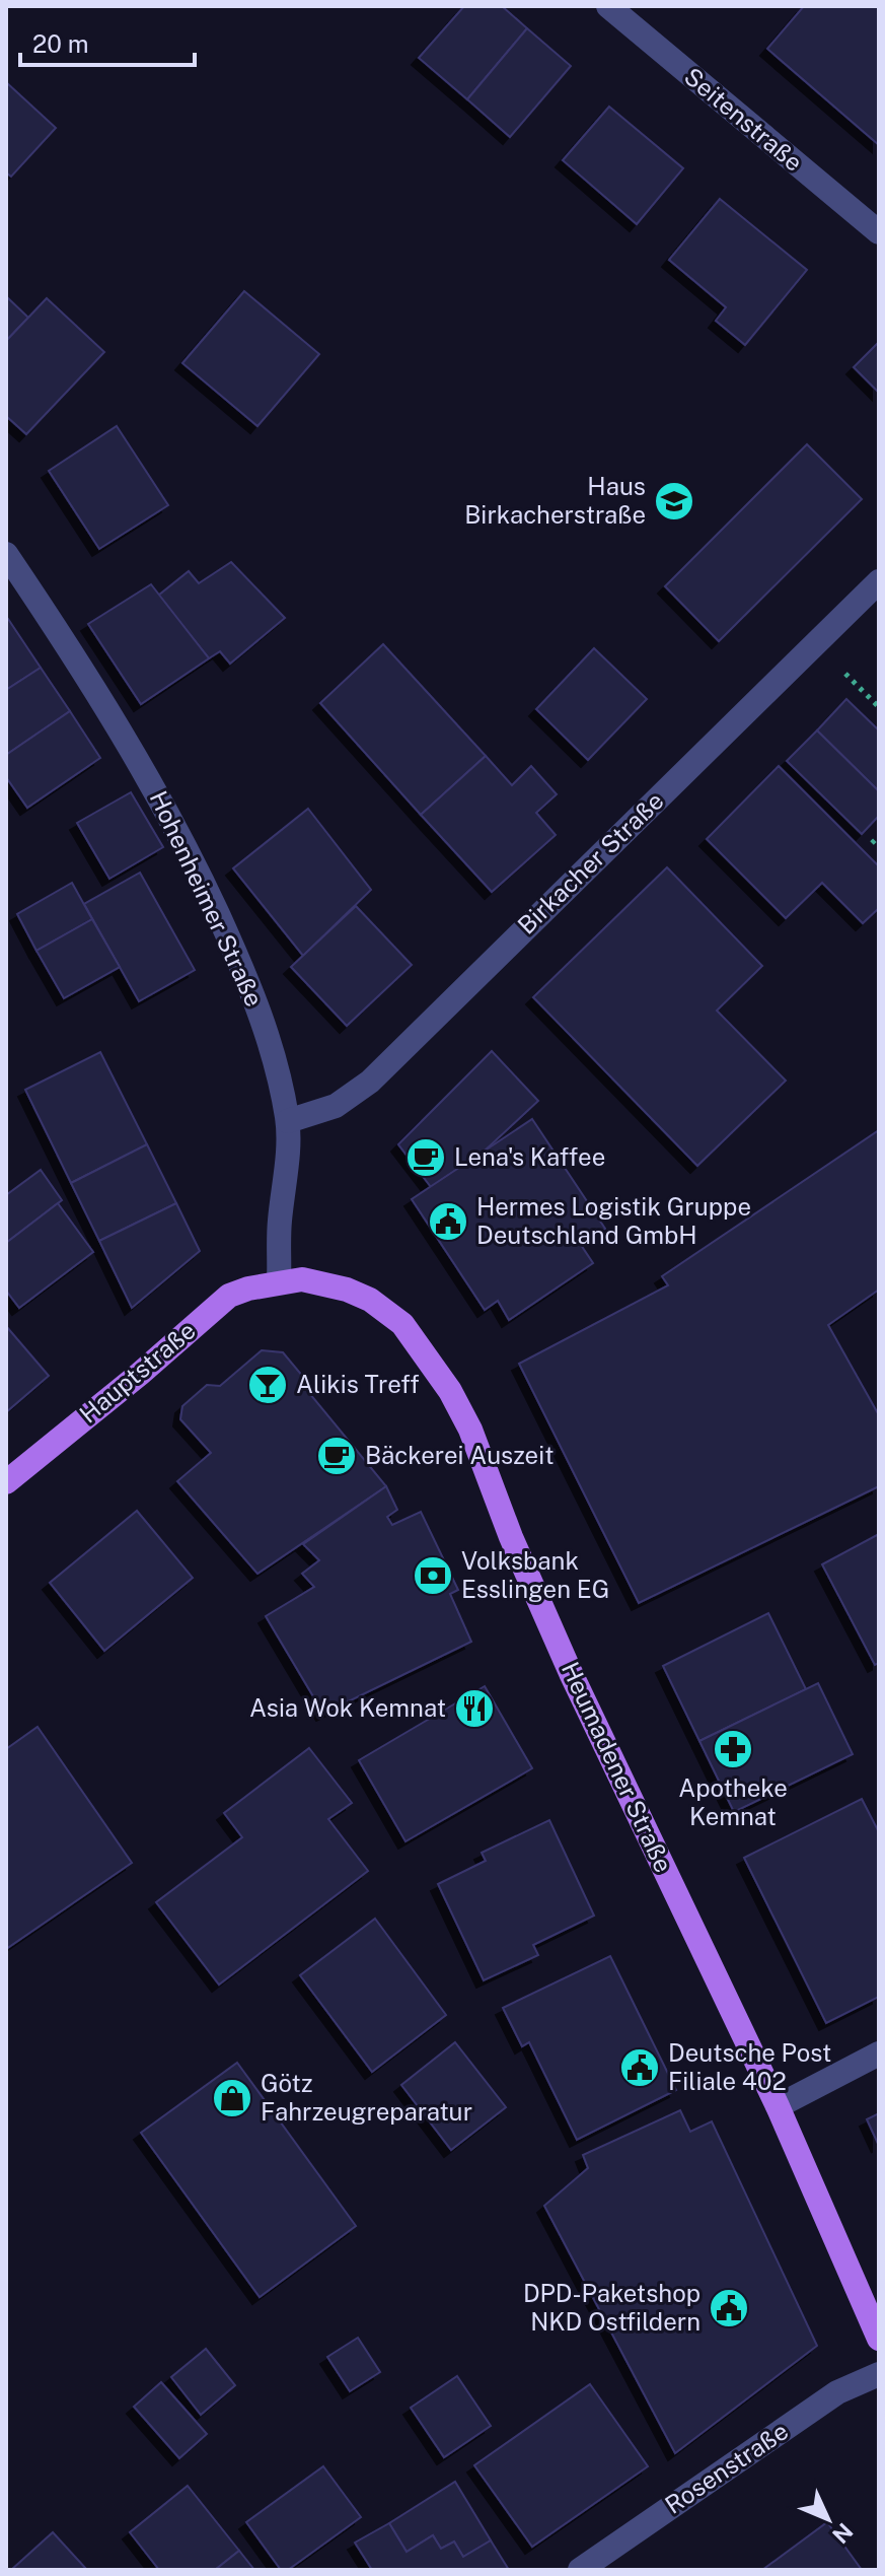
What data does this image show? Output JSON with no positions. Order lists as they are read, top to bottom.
{
  "streets": {
    "main road": ["Hauptstraße", "Heumadener Straße"],
    "street": [
      "Seitenstraße",
      "Birkacher Straße",
      "Hohenheimer Straße",
      "Rosenstraße"
    ]
  },
  "crossings": [
    ["Birkacher Straße", "Hohenheimer Straße"],
    ["Hohenheimer Straße", "Hauptstraße"],
    ["Hohenheimer Straße", "Heumadener Straße"],
    ["Hauptstraße", "Heumadener Straße"]
  ],
  "places": {
    "school or university": ["Haus Birkacherstraße"],
    "cafe": ["Lena's Kaffee", "Bäckerei Auszeit"],
    "public building": ["Hermes Logistik Gruppe Deutschland GmbH", "Deutsche Post Filiale 402", "DPD-Paketshop NKD Ostfildern"],
    "bar": ["Alikis Treff"],
    "bank": ["Volksbank Esslingen EG"],
    "restaurant": ["Asia Wok Kemnat"],
    "pharmacy": ["Apotheke Kemnat"],
    "shop": ["Götz Fahrzeugreparatur"]
  },
  "scale_bar": "20 m",
  "north": "bottom right"
}
